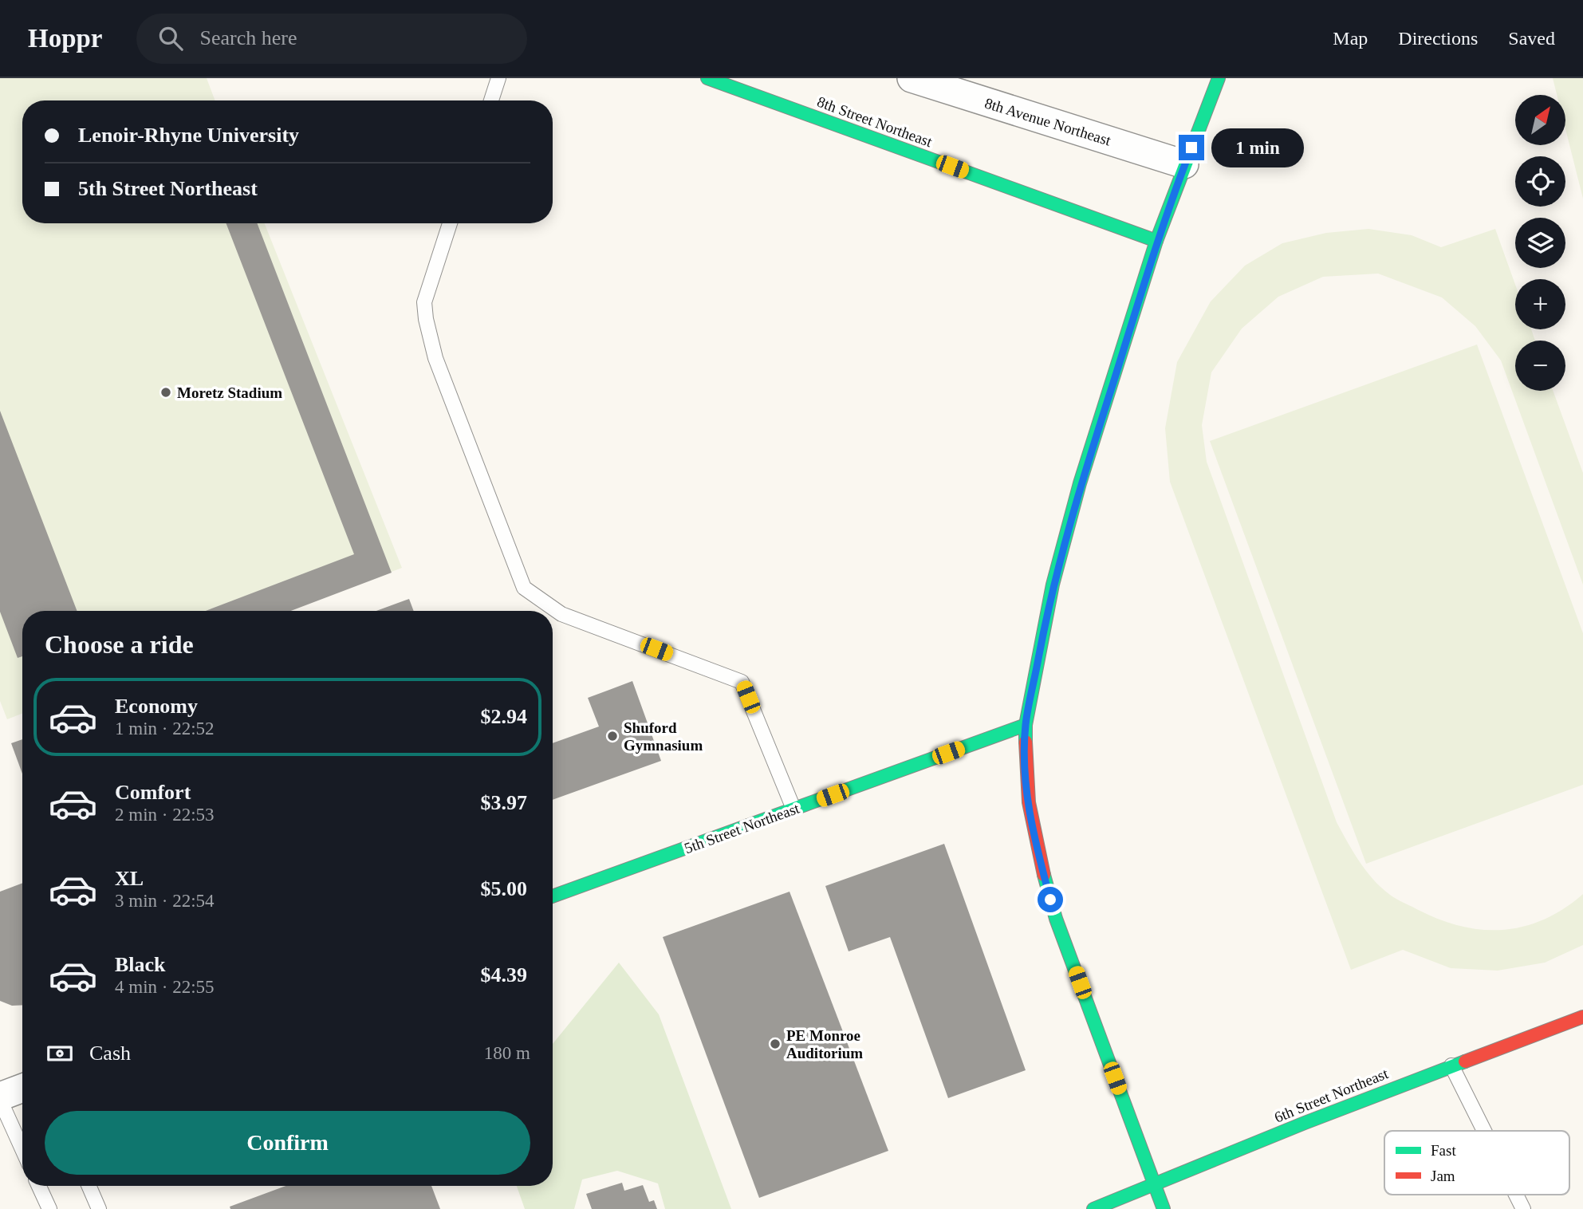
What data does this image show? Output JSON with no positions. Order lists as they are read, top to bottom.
{
  "streets": {
    "street": [
      "8th Street Northeast",
      "8th Avenue Northeast",
      "5th Street Northeast",
      "6th Street Northeast"
    ]
  },
  "places": ["Moretz Stadium", "Shuford Gymnasium", "PE Monroe Auditorium"],
  "legend": ["Fast", "Jam"],
  "north": "top right",
  "page": {
    "header": "Hoppr",
    "search": "Search here",
    "nav": ["Map", "Directions", "Saved"],
    "map_buttons": ["+", "−"],
    "banner": ["Lenoir-Rhyne University", "5th Street Northeast"],
    "bubble": "1 min",
    "heading": "Choose a ride",
    "list": [
      {
        "name": "Economy",
        "note": "1 min · 22:52",
        "value": "$2.94"
      },
      {
        "name": "Comfort",
        "note": "2 min · 22:53",
        "value": "$3.97"
      },
      {
        "name": "XL",
        "note": "3 min · 22:54",
        "value": "$5.00"
      },
      {
        "name": "Black",
        "note": "4 min · 22:55",
        "value": "$4.39"
      }
    ],
    "pay": ["Cash", "180 m"],
    "buttons": "Confirm"
  }
}
